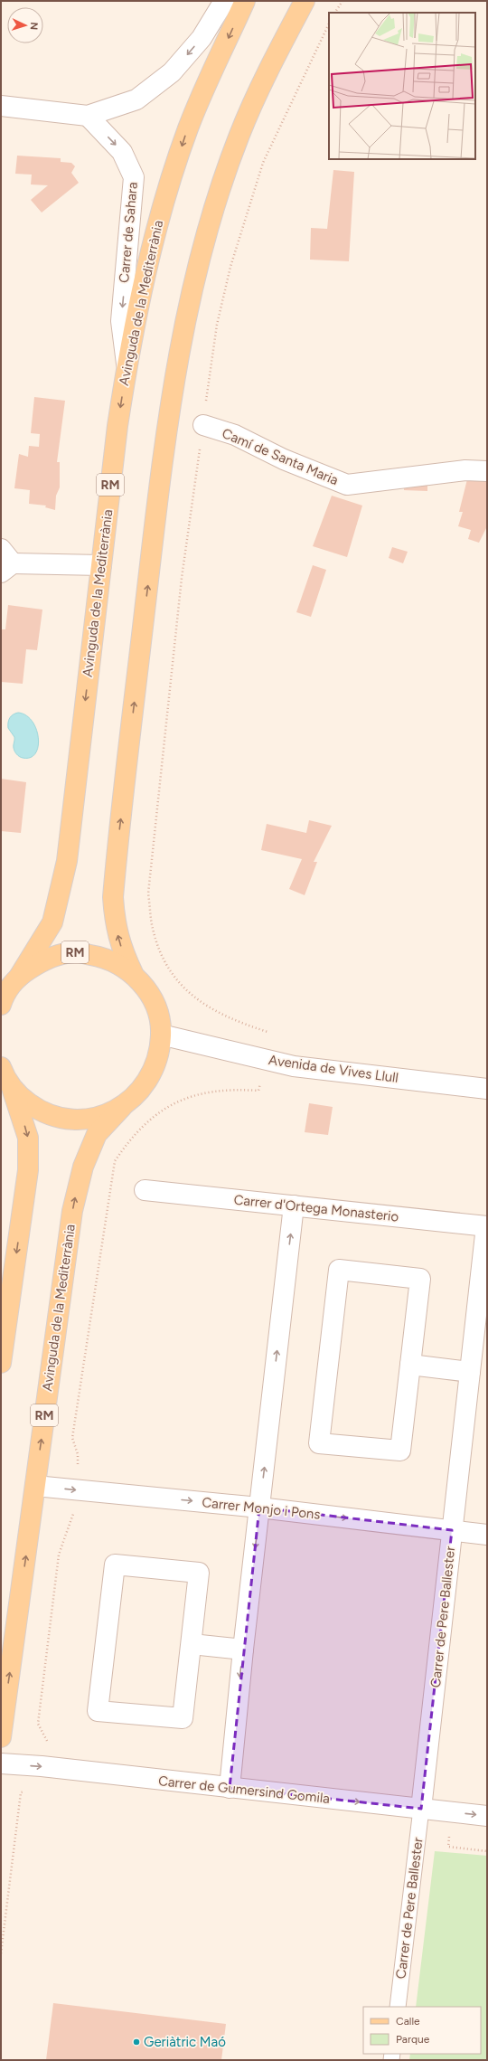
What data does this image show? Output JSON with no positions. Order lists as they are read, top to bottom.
{
  "streets": {
    "main road": ["Avinguda de la Mediterrània", "RM"],
    "street": [
      "Carrer de Sahara",
      "Camí de Santa Maria",
      "Avenida de Vives Llull",
      "Carrer d'Ortega Monasterio",
      "Carrer Monjo i Pons",
      "Carrer de Pere Ballester",
      "Carrer de Gumersind Gomila"
    ]
  },
  "crossings": [
    ["Carrer de Sahara", "Avinguda de la Mediterrània"],
    ["Avinguda de la Mediterrània", "RM"],
    ["Avinguda de la Mediterrània", "Carrer Monjo i Pons"],
    ["RM", "Avenida de Vives Llull"],
    ["Carrer d'Ortega Monasterio", "Carrer de Pere Ballester"],
    ["Carrer Monjo i Pons", "Carrer de Pere Ballester"],
    ["Carrer de Pere Ballester", "Carrer de Gumersind Gomila"]
  ],
  "one_way": ["Carrer de Sahara", "Carrer Monjo i Pons", "Carrer de Gumersind Gomila"],
  "places": ["Geriàtric Maó"],
  "legend": ["Calle", "Parque"],
  "north": "right"
}
